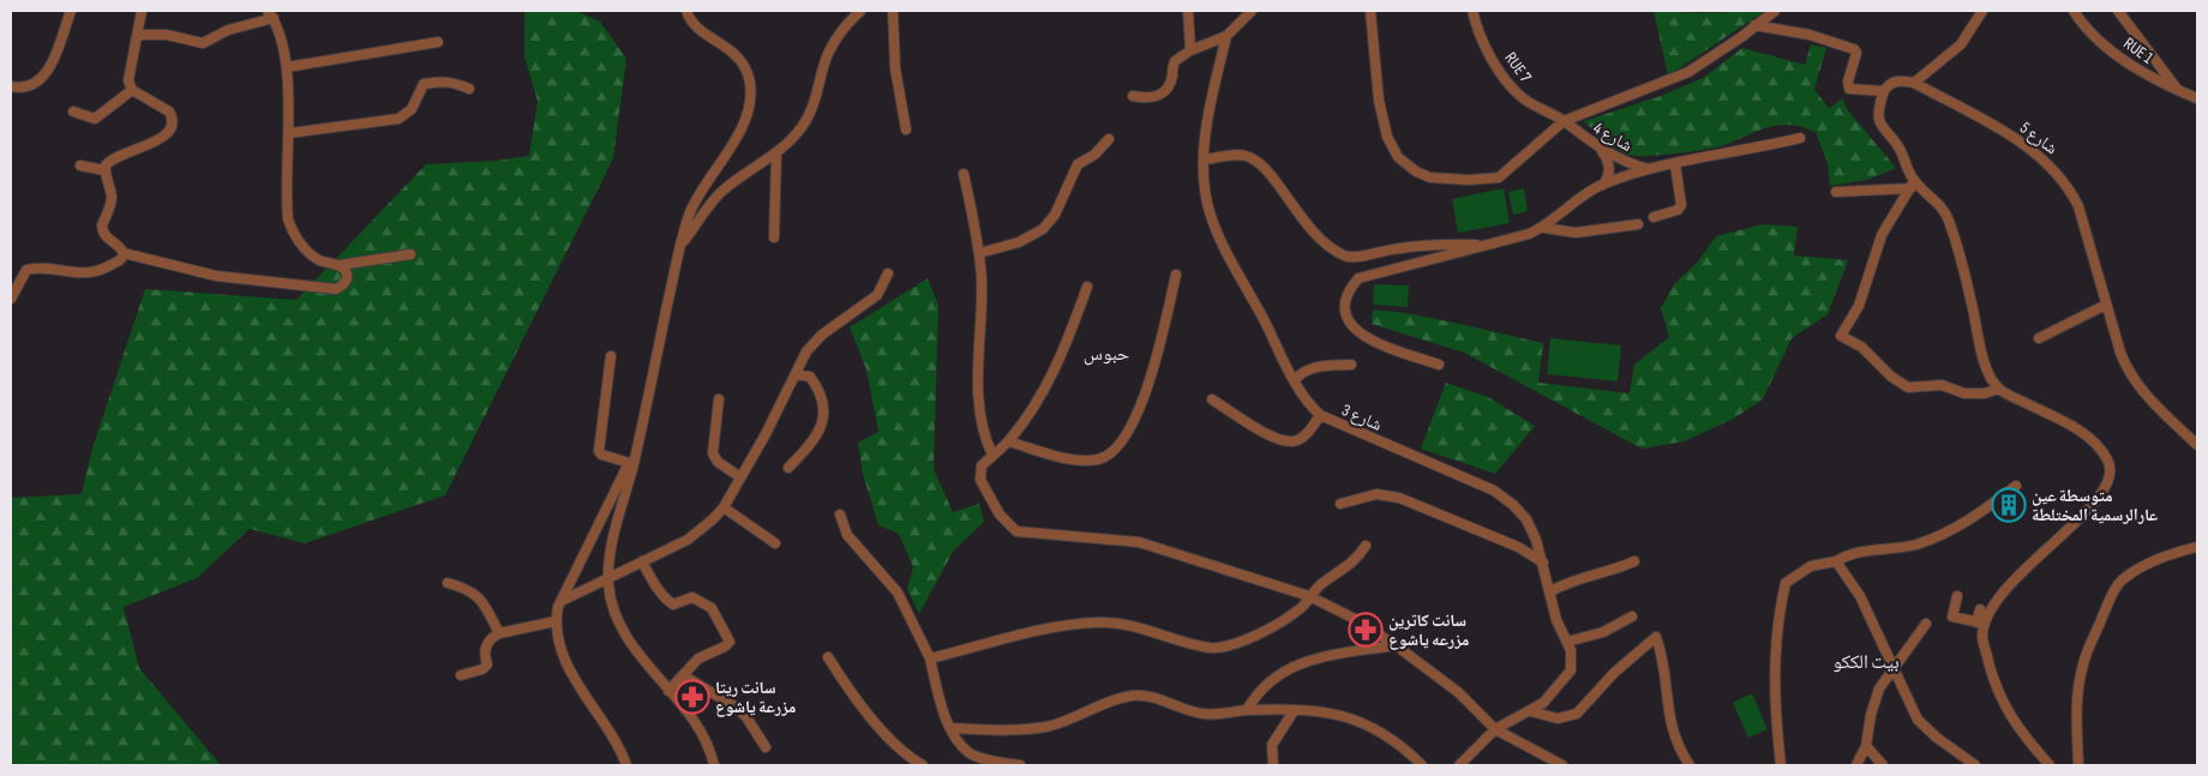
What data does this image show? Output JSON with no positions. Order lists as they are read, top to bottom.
{
  "streets": {
    "street": [
      "RUE 1",
      "RUE 7",
      "شارع 4",
      "شارع 5",
      "شارع 3"
    ]
  },
  "crossings": [
    ["RUE 7", "شارع 4"]
  ],
  "districts": ["حبوس", "بيت الككو"],
  "places": {
    "building": ["متوسطة عين عارالرسمية المختلطة"],
    "pharmacy": ["سانت كاترين مزرعه ياشوع", "سانت ريتا مزرعة ياشوع"]
  }
}
